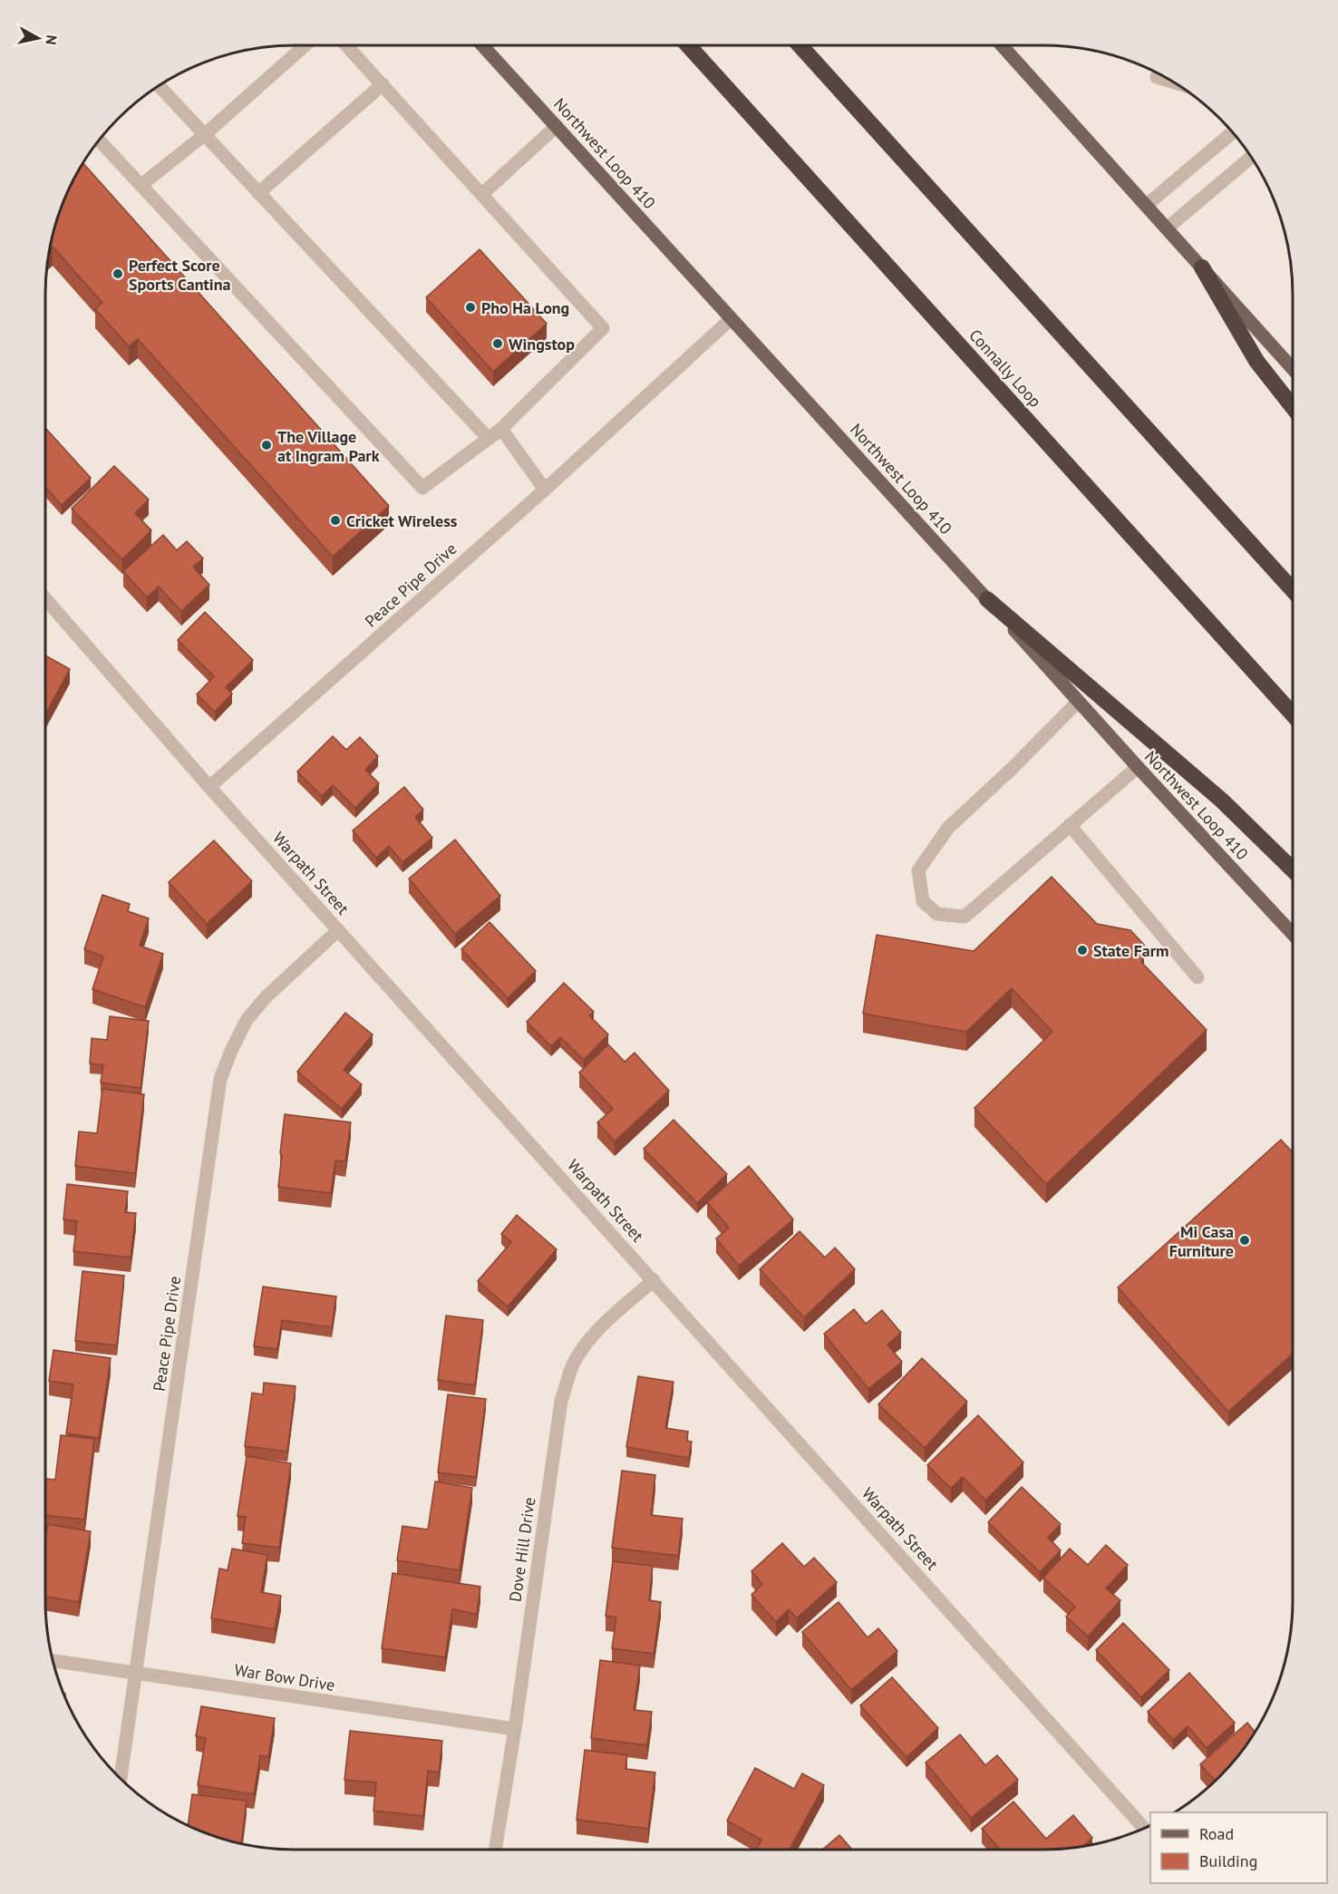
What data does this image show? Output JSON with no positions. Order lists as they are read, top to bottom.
{
  "streets": {
    "highway": ["Connally Loop"],
    "main road": ["Northwest Loop 410"],
    "street": [
      "Peace Pipe Drive",
      "Warpath Street",
      "Dove Hill Drive",
      "War Bow Drive"
    ]
  },
  "crossings": [
    ["Northwest Loop 410", "Peace Pipe Drive"],
    ["Peace Pipe Drive", "Warpath Street"],
    ["Peace Pipe Drive", "War Bow Drive"],
    ["Warpath Street", "Dove Hill Drive"],
    ["Dove Hill Drive", "War Bow Drive"]
  ],
  "places": [
    "Perfect Score Sports Cantina",
    "Pho Ha Long",
    "Wingstop",
    "The Village at Ingram Park",
    "Cricket Wireless",
    "State Farm",
    "Mi Casa Furniture"
  ],
  "legend": ["Road", "Building"],
  "north": "right"
}
